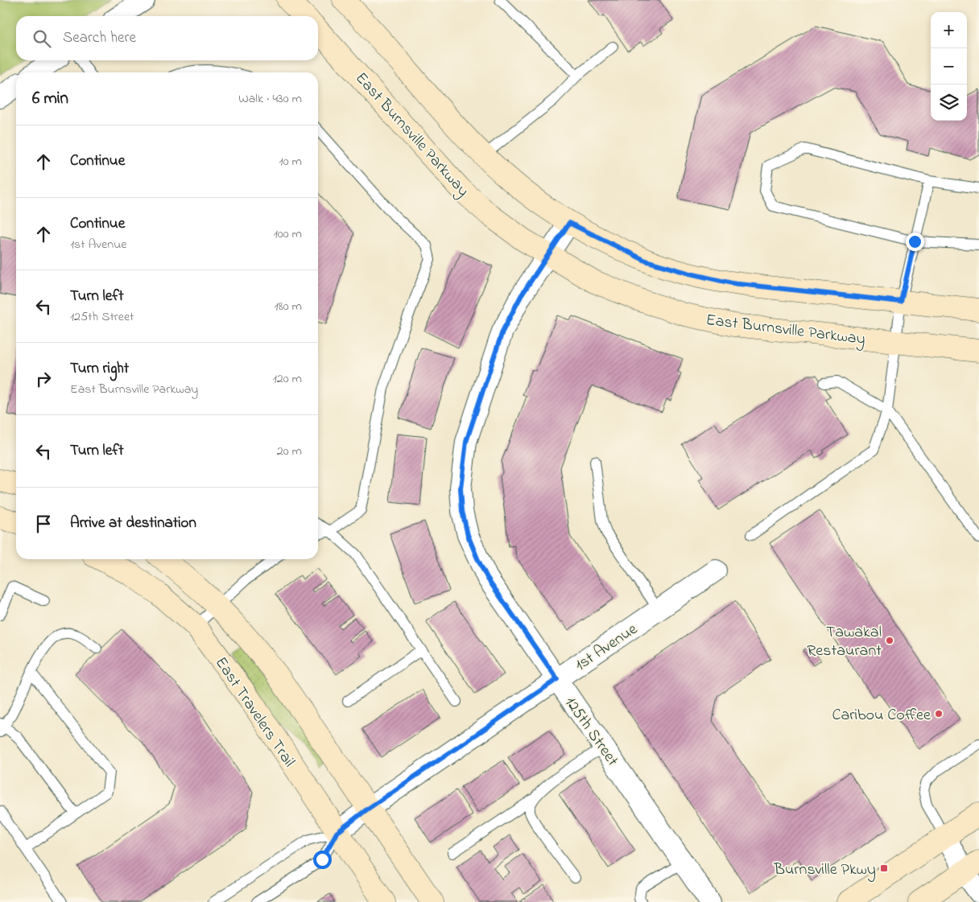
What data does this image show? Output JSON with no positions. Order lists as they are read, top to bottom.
{
  "streets": {
    "street": [
      "East Burnsville Parkway",
      "1st Avenue",
      "East Travelers Trail",
      "125th Street"
    ]
  },
  "crossings": [
    ["East Burnsville Parkway", "125th Street"],
    ["1st Avenue", "East Travelers Trail"],
    ["1st Avenue", "125th Street"]
  ],
  "places": {
    "other": ["Tawakal Restaurant", "Caribou Coffee"],
    "transit": ["Burnsville Pkwy"]
  },
  "page": {
    "map_buttons": ["+", "−"],
    "search": "Search here",
    "heading": ["6 min", "Walk · 430 m"],
    "list": [
      ["Continue", "10 m"],
      ["Continue", "1st Avenue", "100 m"],
      ["Turn left", "125th Street", "180 m"],
      ["Turn right", "East Burnsville Parkway", "120 m"],
      ["Turn left", "20 m"],
      "Arrive at destination"
    ]
  }
}
